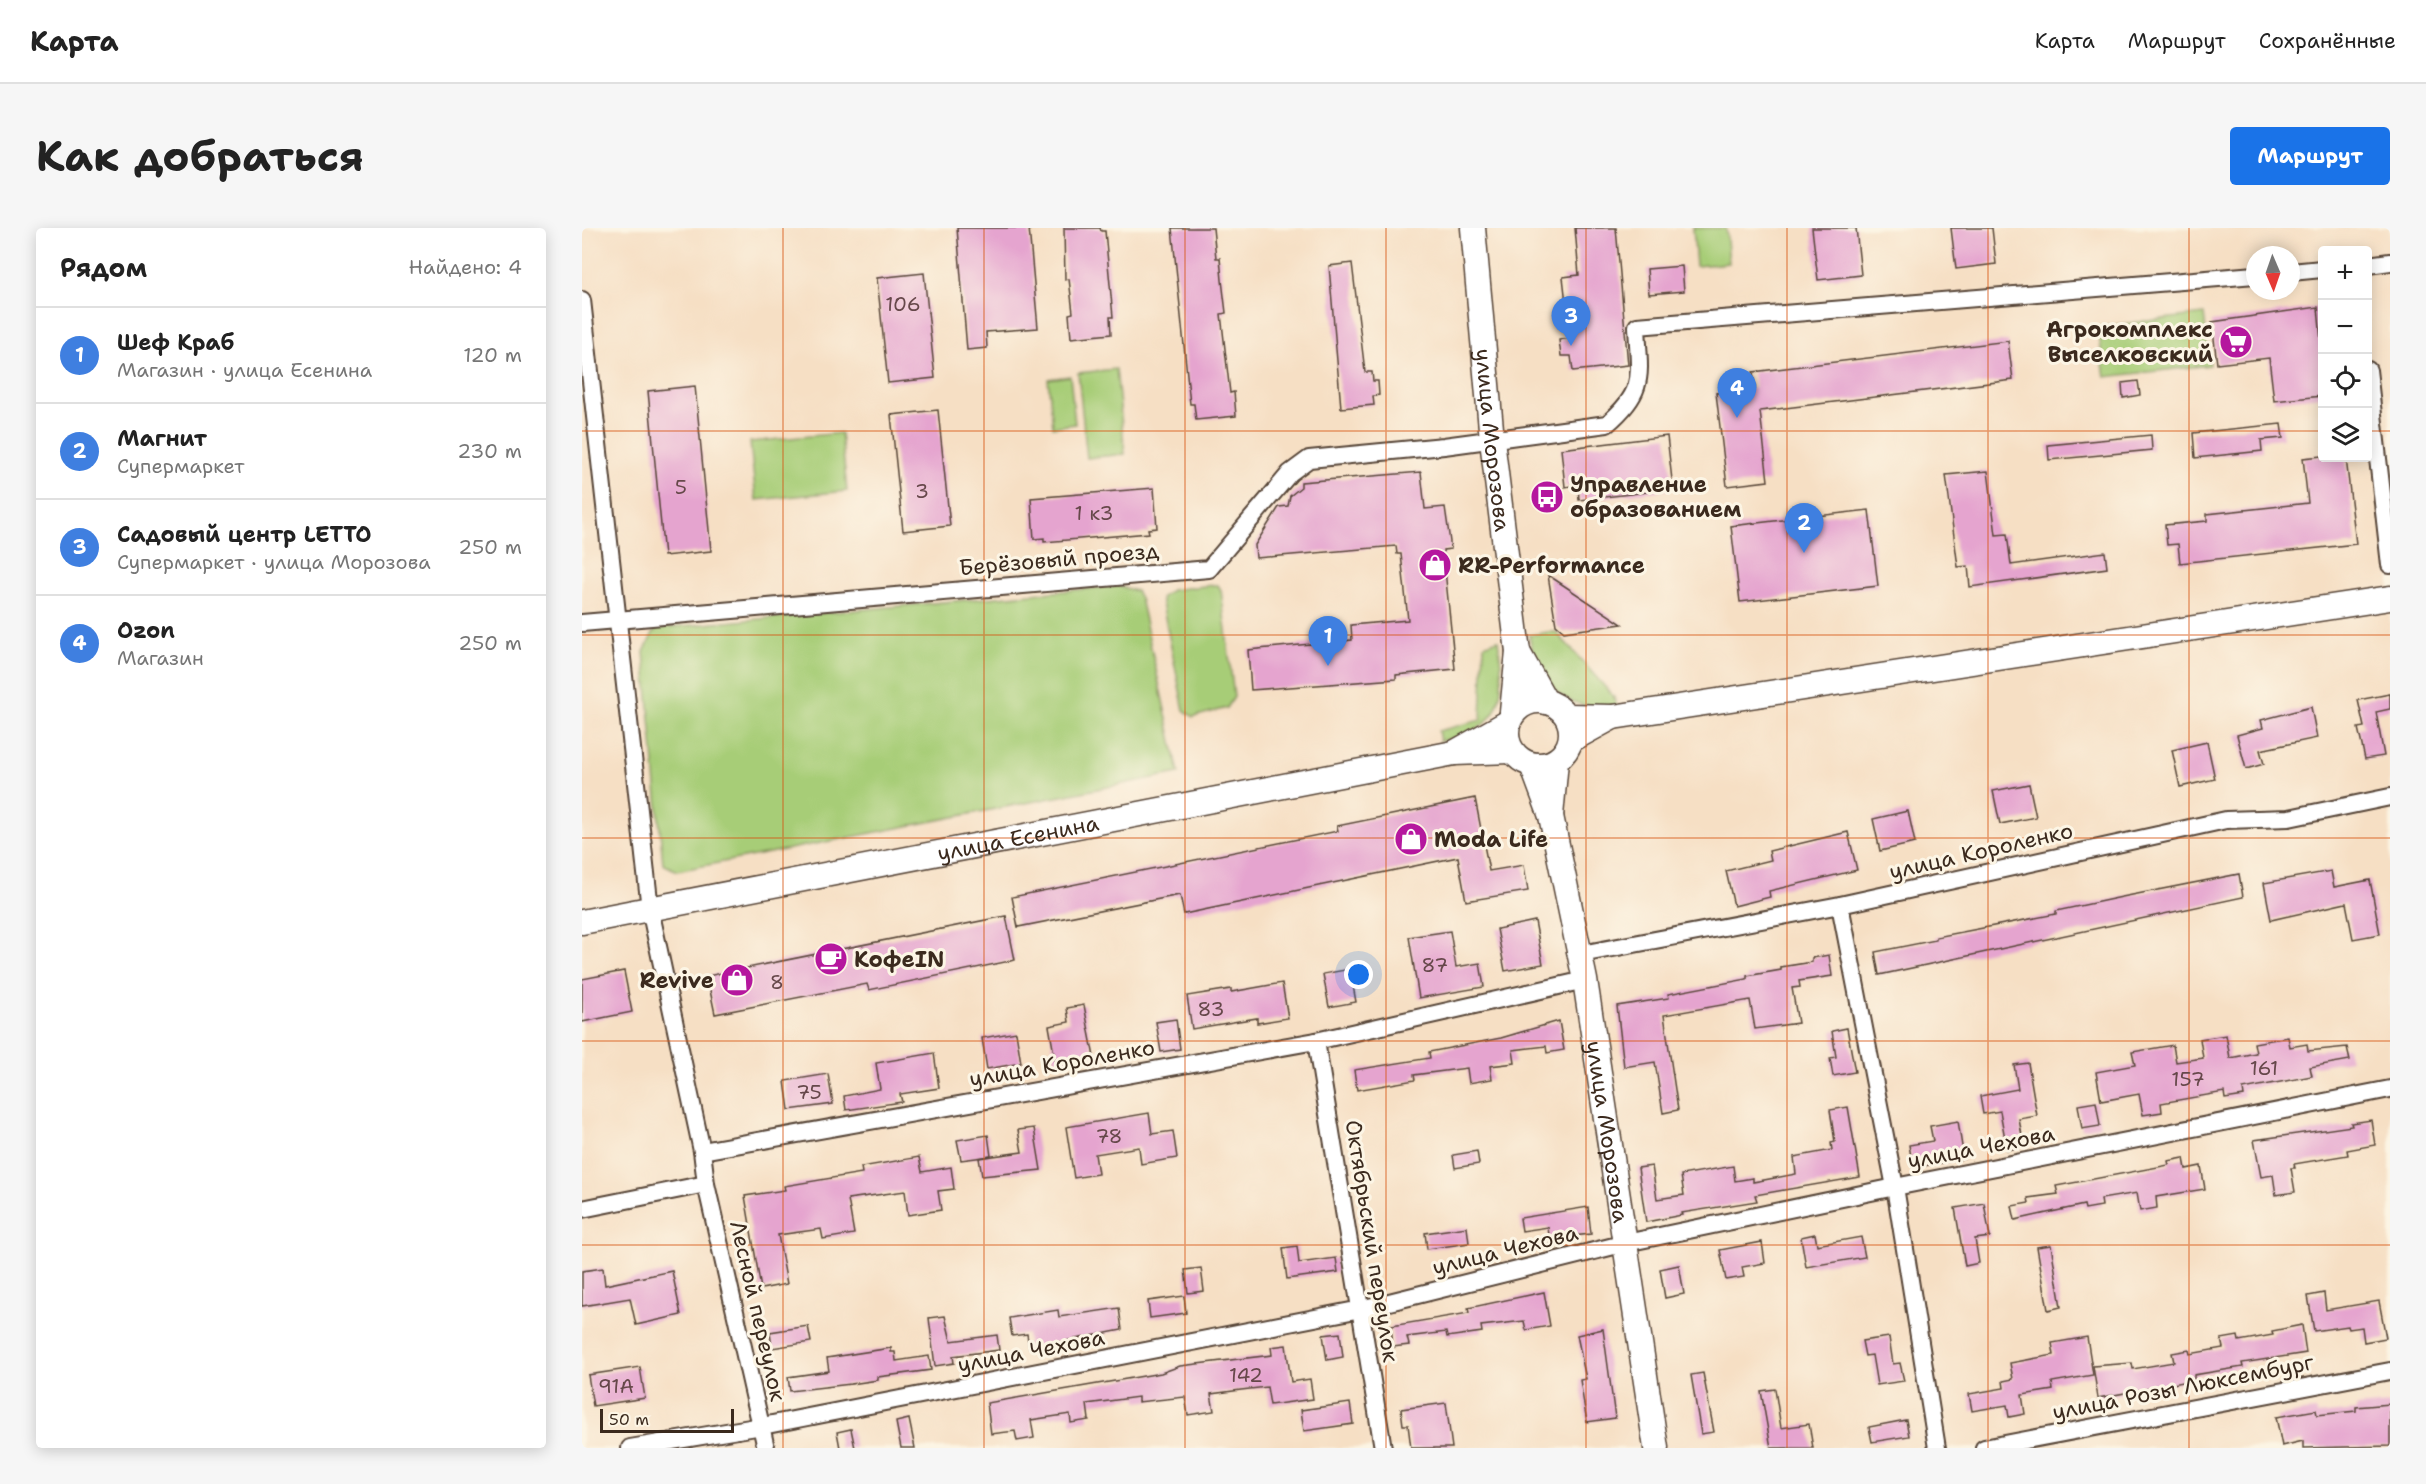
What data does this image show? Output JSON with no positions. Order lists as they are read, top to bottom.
{
  "streets": {
    "street": [
      "улица Морозова",
      "Берёзовый проезд",
      "улица Есенина",
      "улица Короленко",
      "улица Чехова",
      "Октябрьский переулок",
      "Лесной переулок",
      "улица Розы Люксембург"
    ]
  },
  "crossings": [
    ["улица Морозова", "Берёзовый проезд"],
    ["улица Морозова", "улица Короленко"],
    ["улица Морозова", "улица Чехова"],
    ["улица Короленко", "Октябрьский переулок"],
    ["улица Чехова", "Октябрьский переулок"],
    ["улица Чехова", "Лесной переулок"]
  ],
  "places": {
    "supermarket": ["Агрокомплекс Выселковский"],
    "bus stop": ["Управление образованием"],
    "shop": ["RR-Performance", "Moda Life", "Revive"],
    "cafe": ["КофеIN"]
  },
  "house_numbers": [
    "106",
    "5",
    "3",
    "1 к3",
    "87",
    "8",
    "83",
    "161",
    "157",
    "75",
    "78",
    "142",
    "91А"
  ],
  "scale_bar": "50 m",
  "north": "bottom",
  "page": {
    "header": "Карта",
    "nav": ["Карта", "Маршрут", "Сохранённые"],
    "buttons": "Маршрут",
    "title": "Как добраться",
    "heading": ["Рядом", "Найдено: 4"],
    "map_buttons": ["+", "−"],
    "pins": [
      "3",
      "4",
      "2",
      "1"
    ],
    "list": [
      {
        "mark": "1",
        "name": "Шеф Краб",
        "note": "Магазин · улица Есенина",
        "value": "120 m"
      },
      {
        "mark": "2",
        "name": "Магнит",
        "note": "Супермаркет",
        "value": "230 m"
      },
      {
        "mark": "3",
        "name": "Садовый центр LETTO",
        "note": "Супермаркет · улица Морозова",
        "value": "250 m"
      },
      {
        "mark": "4",
        "name": "Ozon",
        "note": "Магазин",
        "value": "250 m"
      }
    ],
    "scale": "50 m"
  }
}
